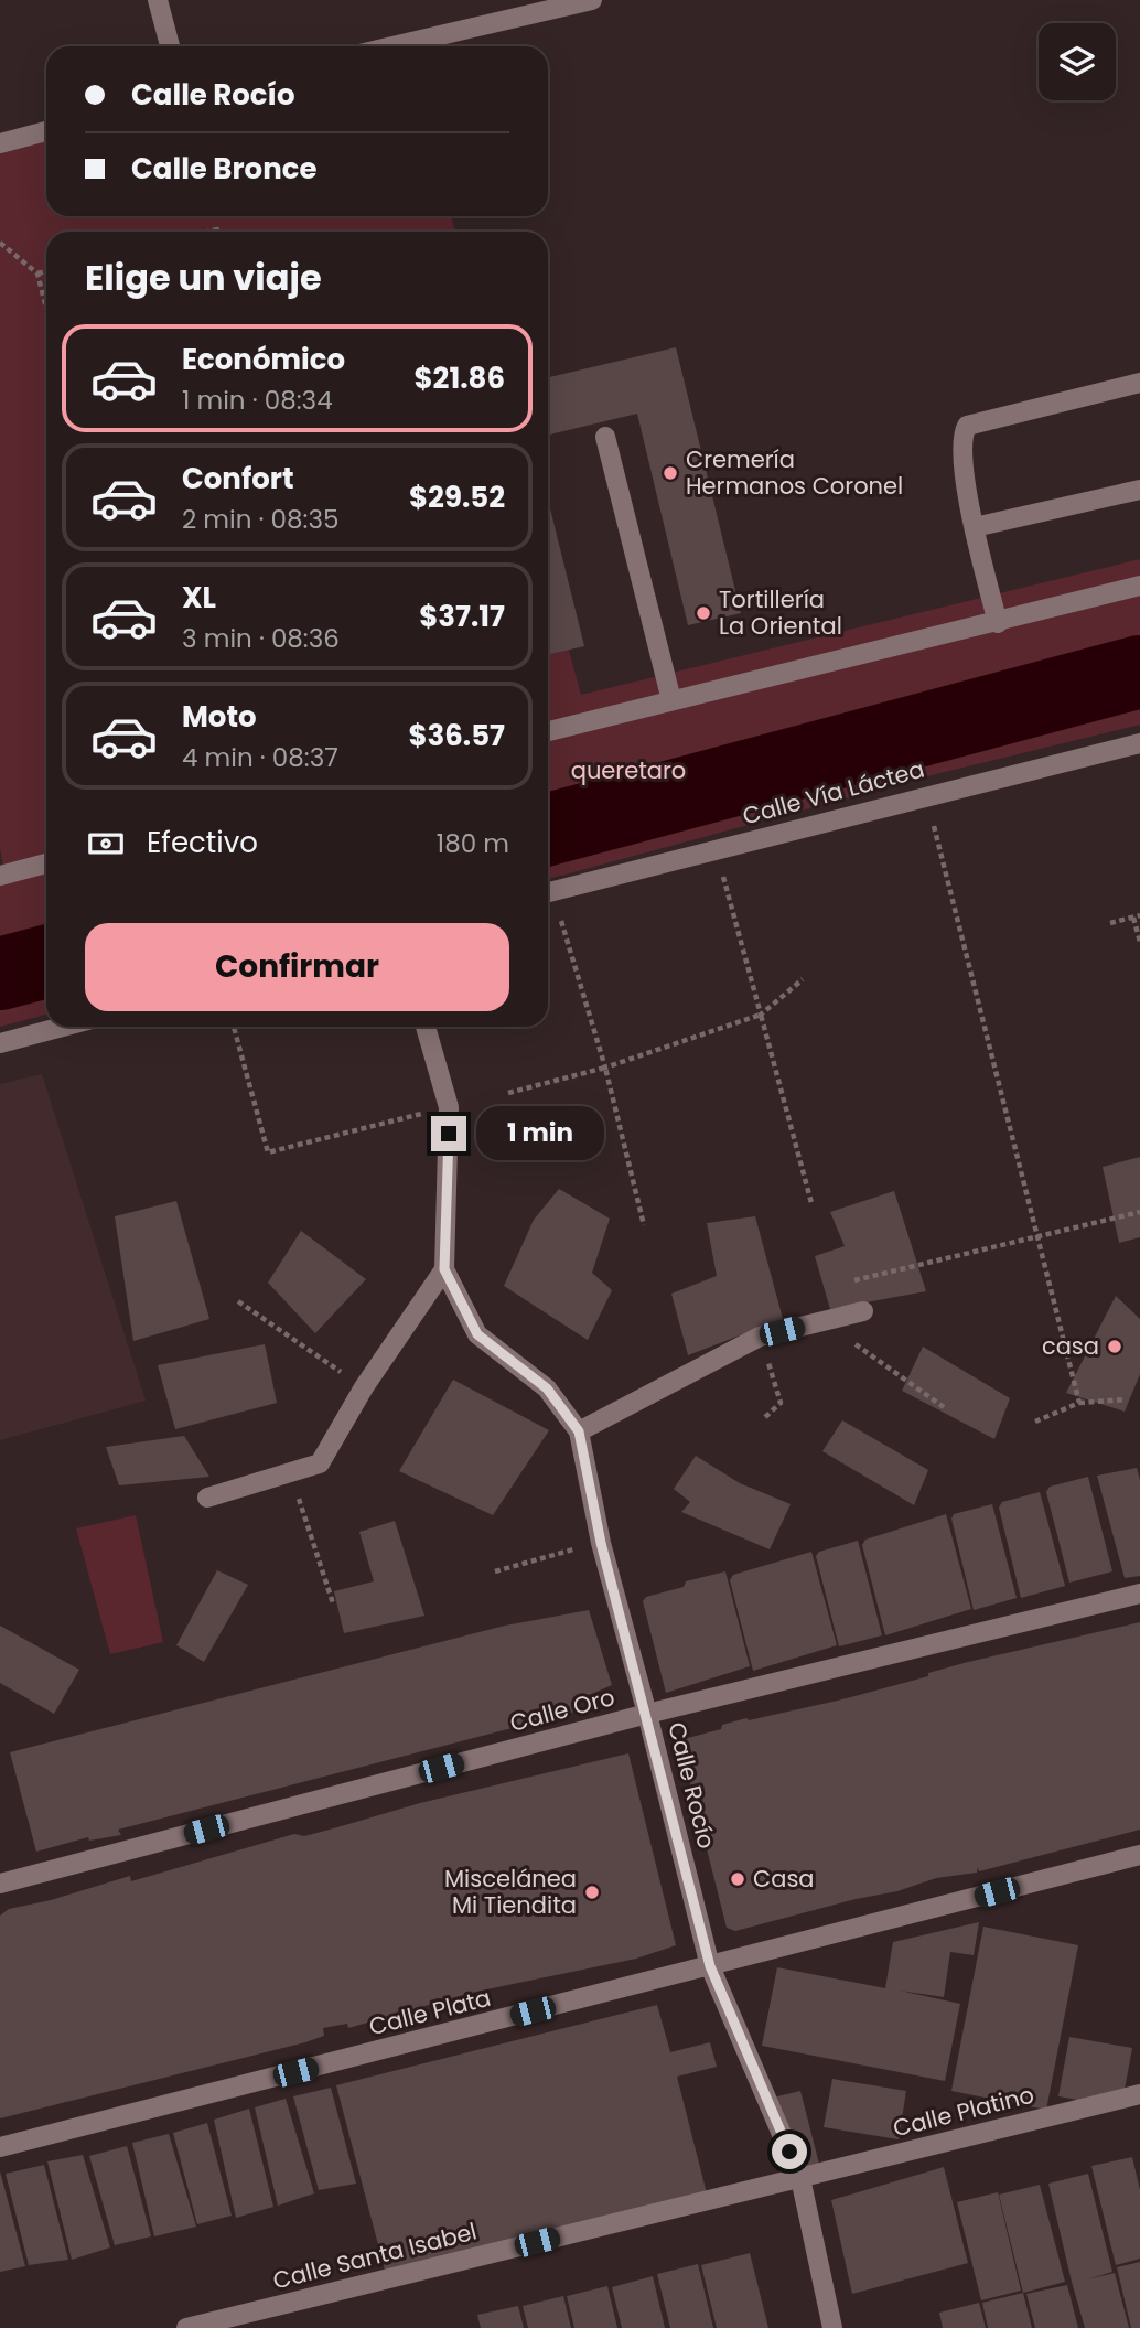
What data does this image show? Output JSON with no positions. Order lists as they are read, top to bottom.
{
  "streets": {
    "street": [
      "Calle Vía Láctea",
      "Calle Oro",
      "Calle Rocío",
      "Calle Plata",
      "Calle Platino",
      "Calle Santa Isabel"
    ]
  },
  "crossings": [
    ["Calle Oro", "Calle Rocío"],
    ["Calle Rocío", "Calle Plata"],
    ["Calle Rocío", "Calle Platino"],
    ["Calle Rocío", "Calle Santa Isabel"],
    ["Calle Platino", "Calle Santa Isabel"]
  ],
  "parks": ["queretaro"],
  "places": [
    "Cremería Hermanos Coronel",
    "Tortillería La Oriental",
    "casa",
    "Casa",
    "Miscelánea Mi Tiendita"
  ],
  "page": {
    "banner": ["Calle Rocío", "Calle Bronce"],
    "heading": "Elige un viaje",
    "list": [
      {
        "name": "Económico",
        "note": "1 min · 08:34",
        "value": "$21.86"
      },
      {
        "name": "Confort",
        "note": "2 min · 08:35",
        "value": "$29.52"
      },
      {
        "name": "XL",
        "note": "3 min · 08:36",
        "value": "$37.17"
      },
      {
        "name": "Moto",
        "note": "4 min · 08:37",
        "value": "$36.57"
      }
    ],
    "pay": ["Efectivo", "180 m"],
    "buttons": "Confirmar",
    "bubble": "1 min"
  }
}
